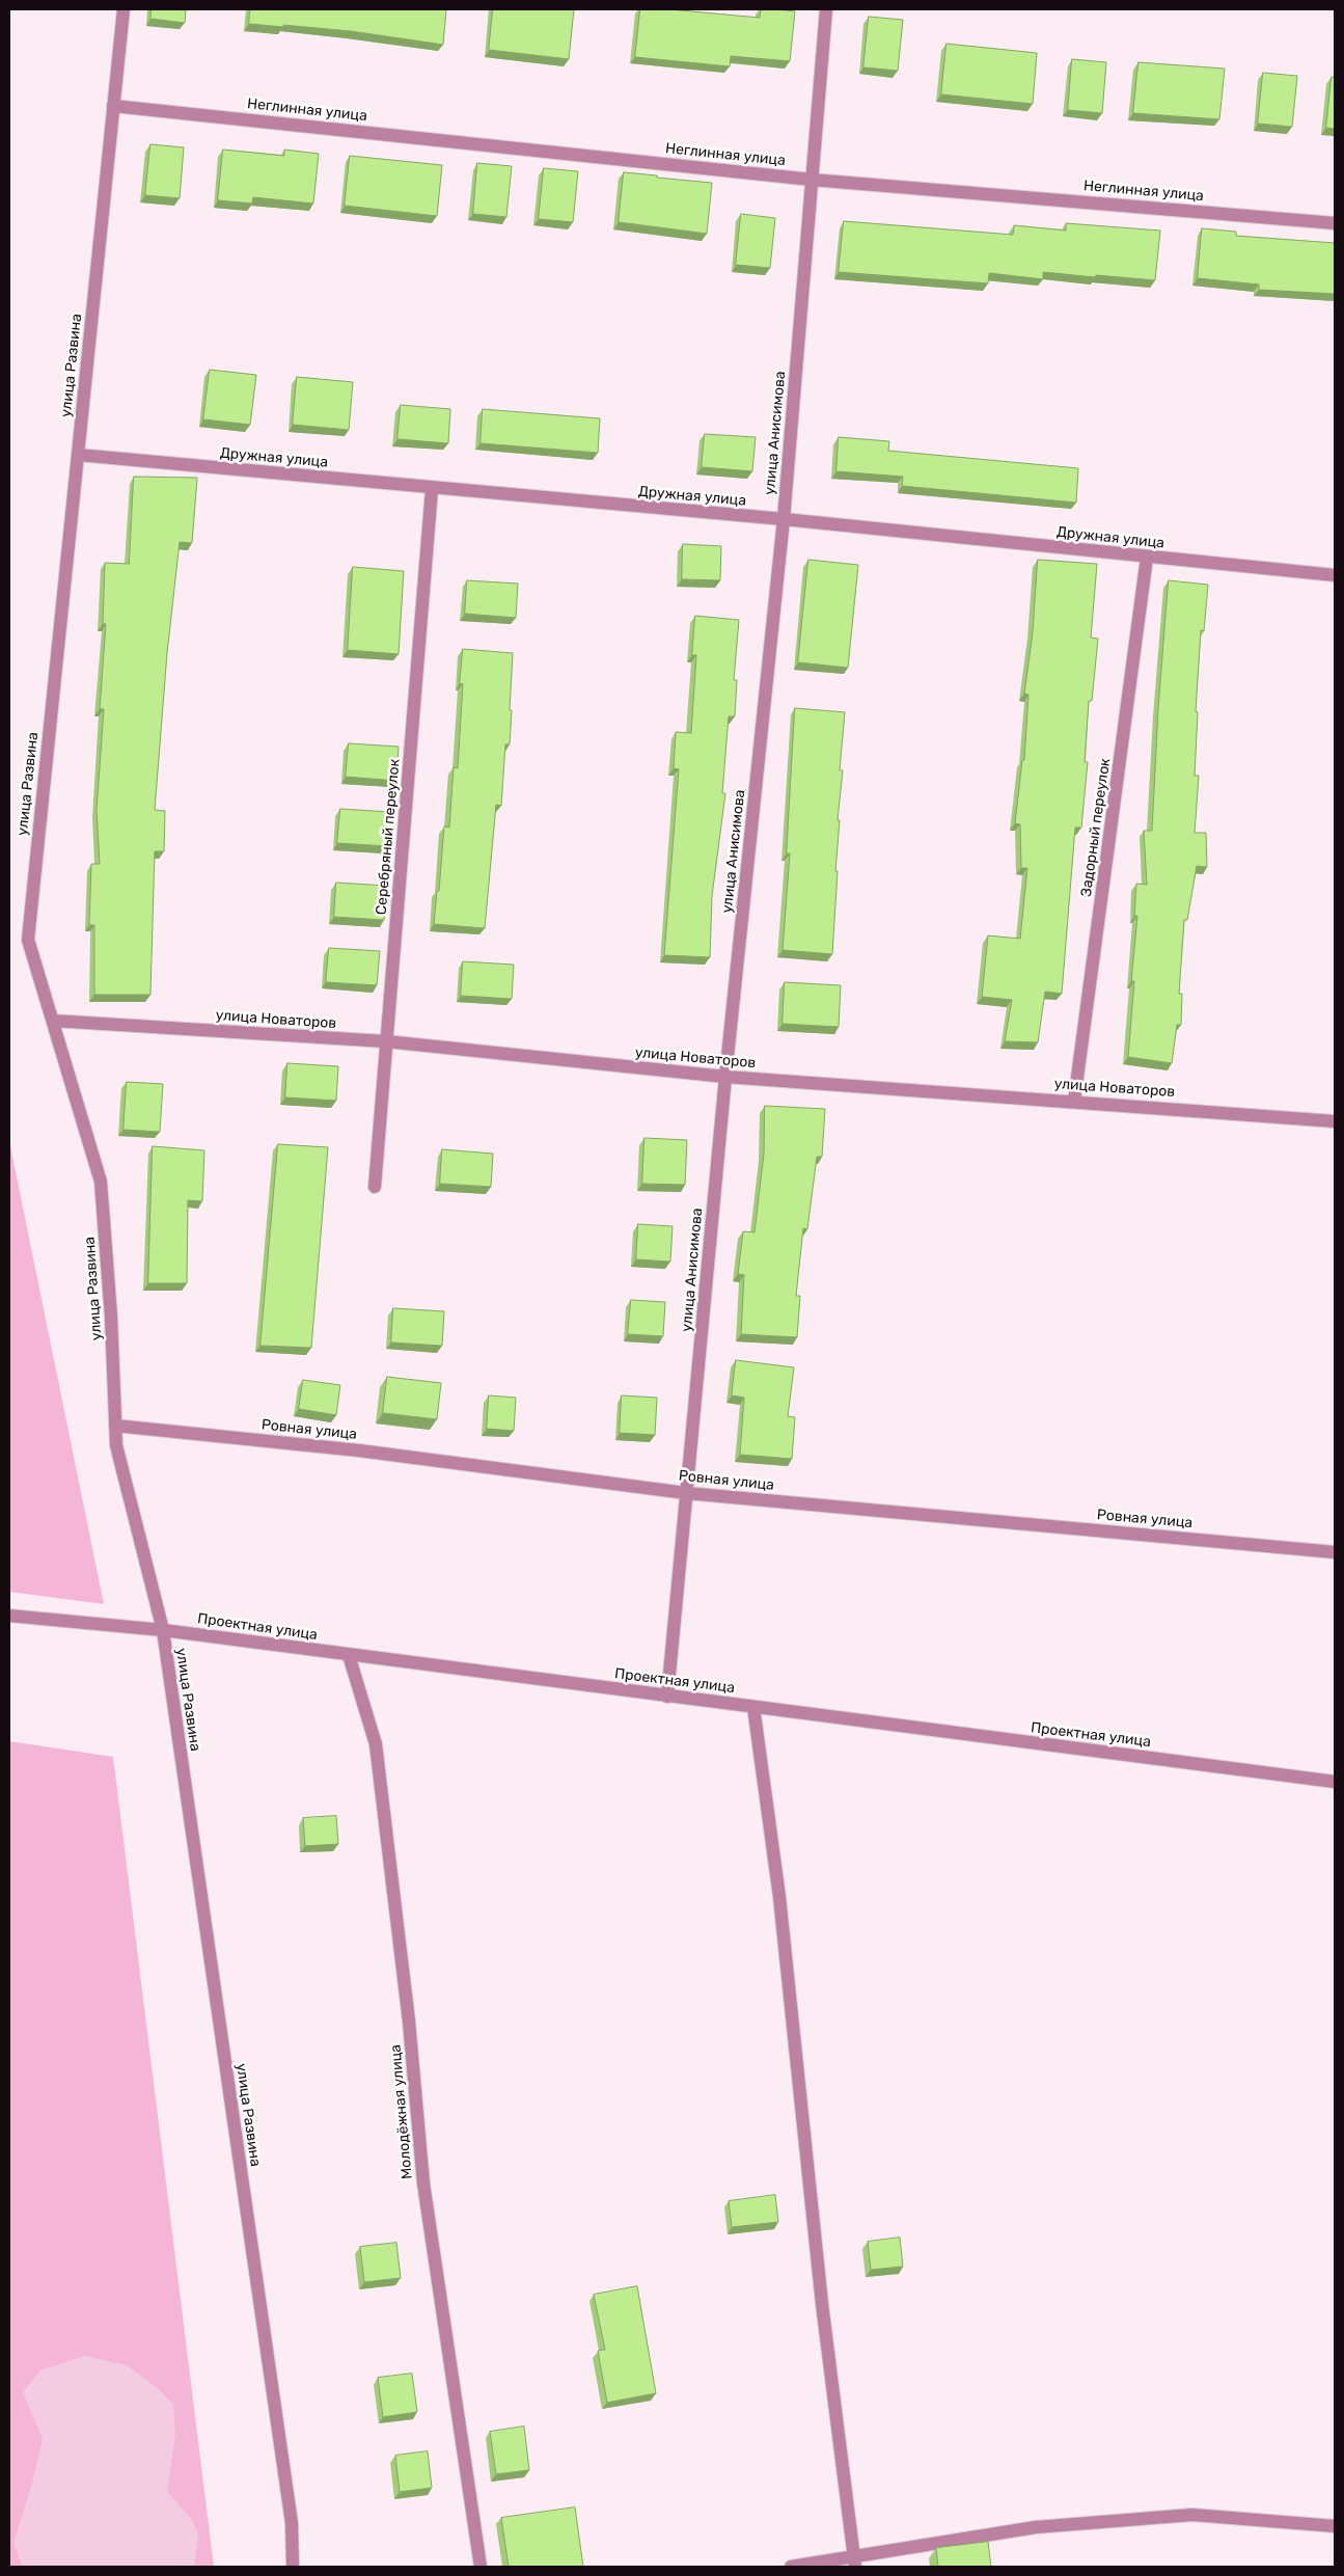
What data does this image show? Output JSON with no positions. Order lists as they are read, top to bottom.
{
  "streets": {
    "street": [
      "Неглинная улица",
      "улица Развина",
      "улица Анисимова",
      "Дружная улица",
      "Задорный переулок",
      "Серебряный переулок",
      "улица Новаторов",
      "Ровная улица",
      "Проектная улица",
      "Молодёжная улица"
    ]
  },
  "crossings": [
    ["Неглинная улица", "улица Развина"],
    ["Неглинная улица", "улица Анисимова"],
    ["улица Развина", "Дружная улица"],
    ["улица Развина", "улица Новаторов"],
    ["улица Развина", "Ровная улица"],
    ["улица Развина", "Проектная улица"],
    ["улица Анисимова", "Дружная улица"],
    ["улица Анисимова", "улица Новаторов"],
    ["улица Анисимова", "Ровная улица"],
    ["улица Анисимова", "Проектная улица"],
    ["Дружная улица", "Задорный переулок"],
    ["Дружная улица", "Серебряный переулок"],
    ["Задорный переулок", "улица Новаторов"],
    ["Серебряный переулок", "улица Новаторов"],
    ["Проектная улица", "Молодёжная улица"]
  ]
}
